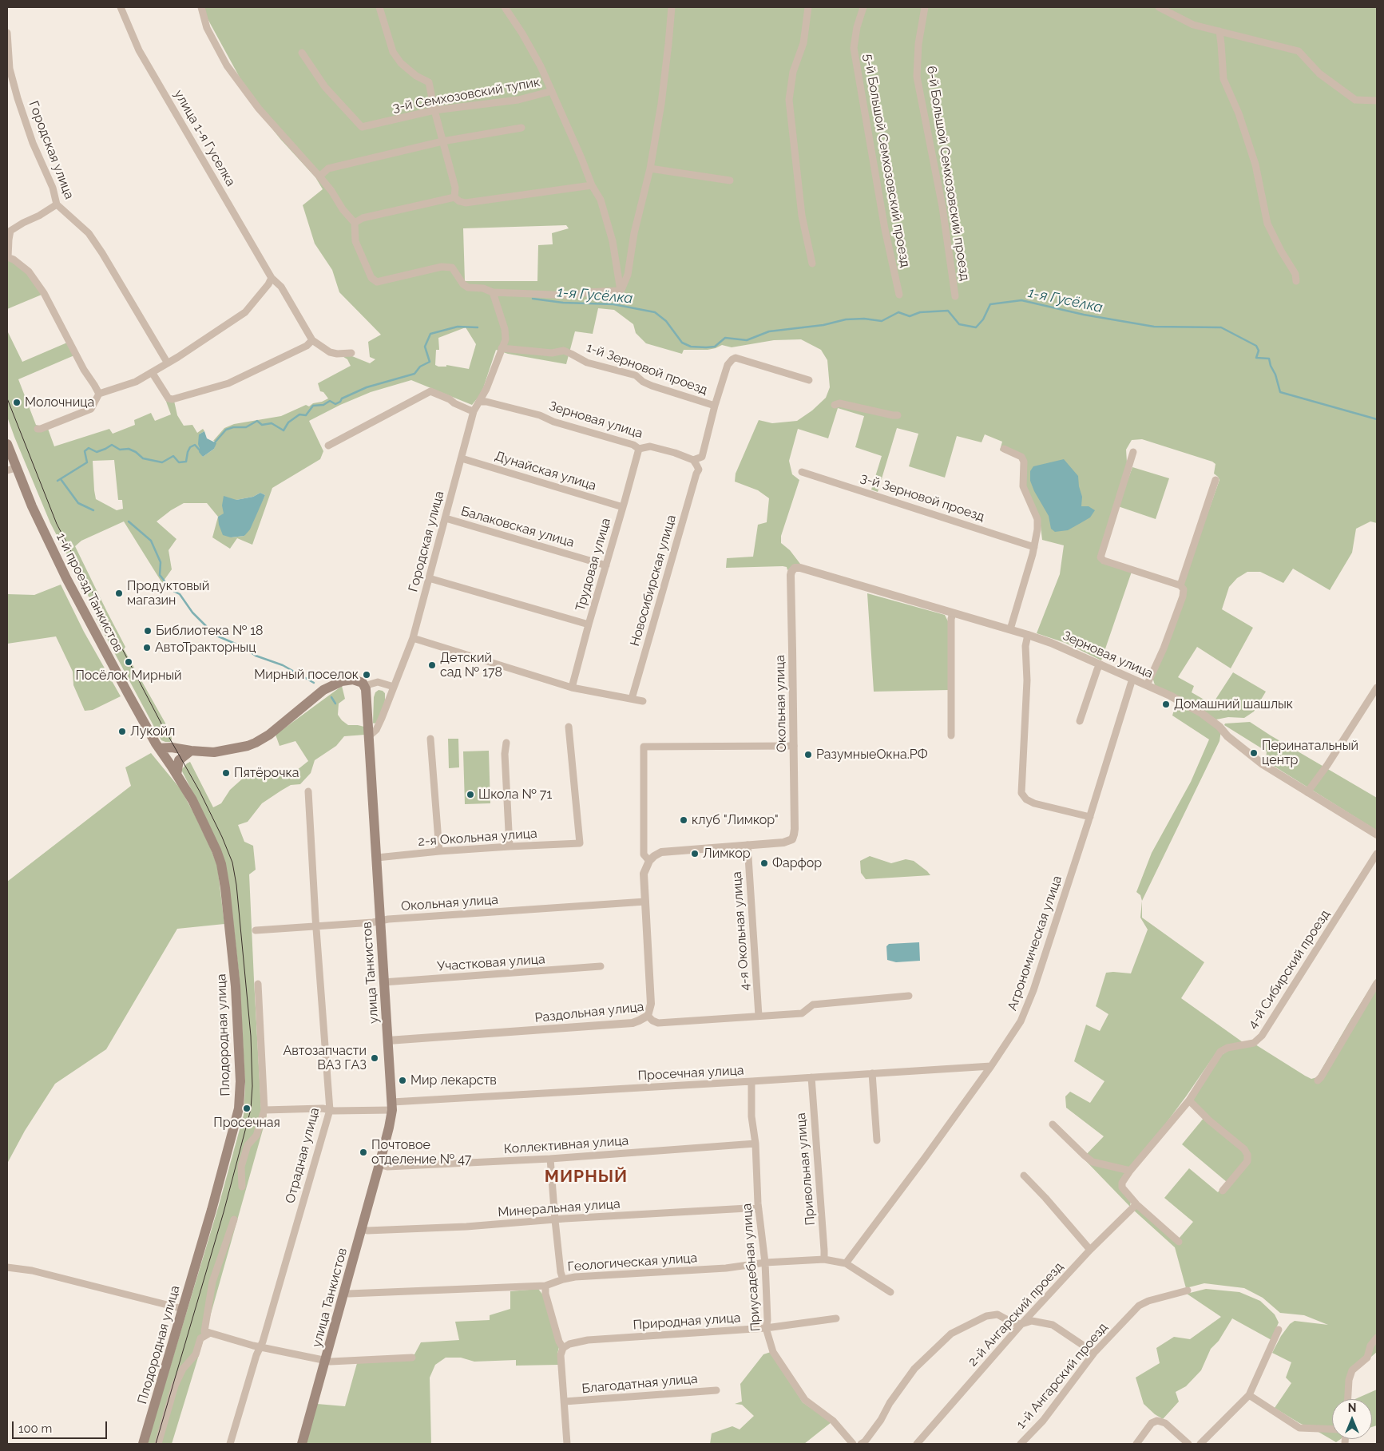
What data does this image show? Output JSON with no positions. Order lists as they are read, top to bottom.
{
  "streets": {
    "main road": ["1-й проезд Танкистов", "улица Танкистов", "Плодородная улица"],
    "street": [
      "3-й Семхозовский тупик",
      "улица 1-я Гуселка",
      "Городская улица",
      "5-й Большой Семхозовский проезд",
      "6-й Большой Семхозовский проезд",
      "1-й Зерновой проезд",
      "Зерновая улица",
      "Дунайская улица",
      "3-й Зерновой проезд",
      "Балаковская улица",
      "Трудовая улица",
      "Новосибирская улица",
      "Окольная улица",
      "2-я Окольная улица",
      "4-я Окольная улица",
      "Агрономическая улица",
      "Участковая улица",
      "4-й Сибирский проезд",
      "Раздольная улица",
      "Просечная улица",
      "Коллективная улица",
      "Отрадная улица",
      "Привольная улица",
      "Минеральная улица",
      "Геологическая улица",
      "Приусадебная улица",
      "2-й Ангарский проезд",
      "Природная улица",
      "1-й Ангарский проезд",
      "Благодатная улица"
    ]
  },
  "crossings": [
    ["Городская улица", "1-й Зерновой проезд"],
    ["Городская улица", "Зерновая улица"],
    ["Городская улица", "Дунайская улица"],
    ["Городская улица", "Балаковская улица"],
    ["Городская улица", "улица Танкистов"],
    ["Зерновая улица", "Трудовая улица"],
    ["Зерновая улица", "Новосибирская улица"],
    ["Зерновая улица", "Окольная улица"],
    ["Зерновая улица", "Агрономическая улица"],
    ["Дунайская улица", "Трудовая улица"],
    ["Балаковская улица", "Трудовая улица"],
    ["1-й проезд Танкистов", "Плодородная улица"],
    ["Окольная улица", "4-я Окольная улица"],
    ["Окольная улица", "улица Танкистов"],
    ["Окольная улица", "Отрадная улица"],
    ["2-я Окольная улица", "улица Танкистов"],
    ["4-я Окольная улица", "Раздольная улица"],
    ["Агрономическая улица", "Просечная улица"],
    ["Агрономическая улица", "Геологическая улица"],
    ["Участковая улица", "улица Танкистов"],
    ["4-й Сибирский проезд", "2-й Ангарский проезд"],
    ["улица Танкистов", "Раздольная улица"],
    ["улица Танкистов", "Просечная улица"],
    ["улица Танкистов", "Коллективная улица"],
    ["улица Танкистов", "Минеральная улица"],
    ["улица Танкистов", "Геологическая улица"],
    ["Просечная улица", "Отрадная улица"],
    ["Просечная улица", "Привольная улица"],
    ["Просечная улица", "Приусадебная улица"],
    ["Коллективная улица", "Приусадебная улица"],
    ["Привольная улица", "Геологическая улица"],
    ["Минеральная улица", "Приусадебная улица"],
    ["Геологическая улица", "Приусадебная улица"],
    ["Приусадебная улица", "Природная улица"]
  ],
  "districts": ["МИРНЫЙ"],
  "water": ["1-я Гусёлка"],
  "places": [
    "Молочница",
    "Продуктовый магазин",
    "Библиотека № 18",
    "АвтоТракторныц",
    "Посёлок Мирный",
    "Детский сад № 178",
    "Мирный поселок",
    "Домашний шашлык",
    "Лукойл",
    "Перинатальный центр",
    "РазумныеОкна.РФ",
    "Пятёрочка",
    "Школа № 71",
    "клуб \"Лимкор\"",
    "Лимкор",
    "Фарфор",
    "Автозапчасти ВАЗ ГАЗ",
    "Мир лекарств",
    "Просечная",
    "Почтовое отделение № 47"
  ],
  "scale_bar": "100 m",
  "north": "top"
}
